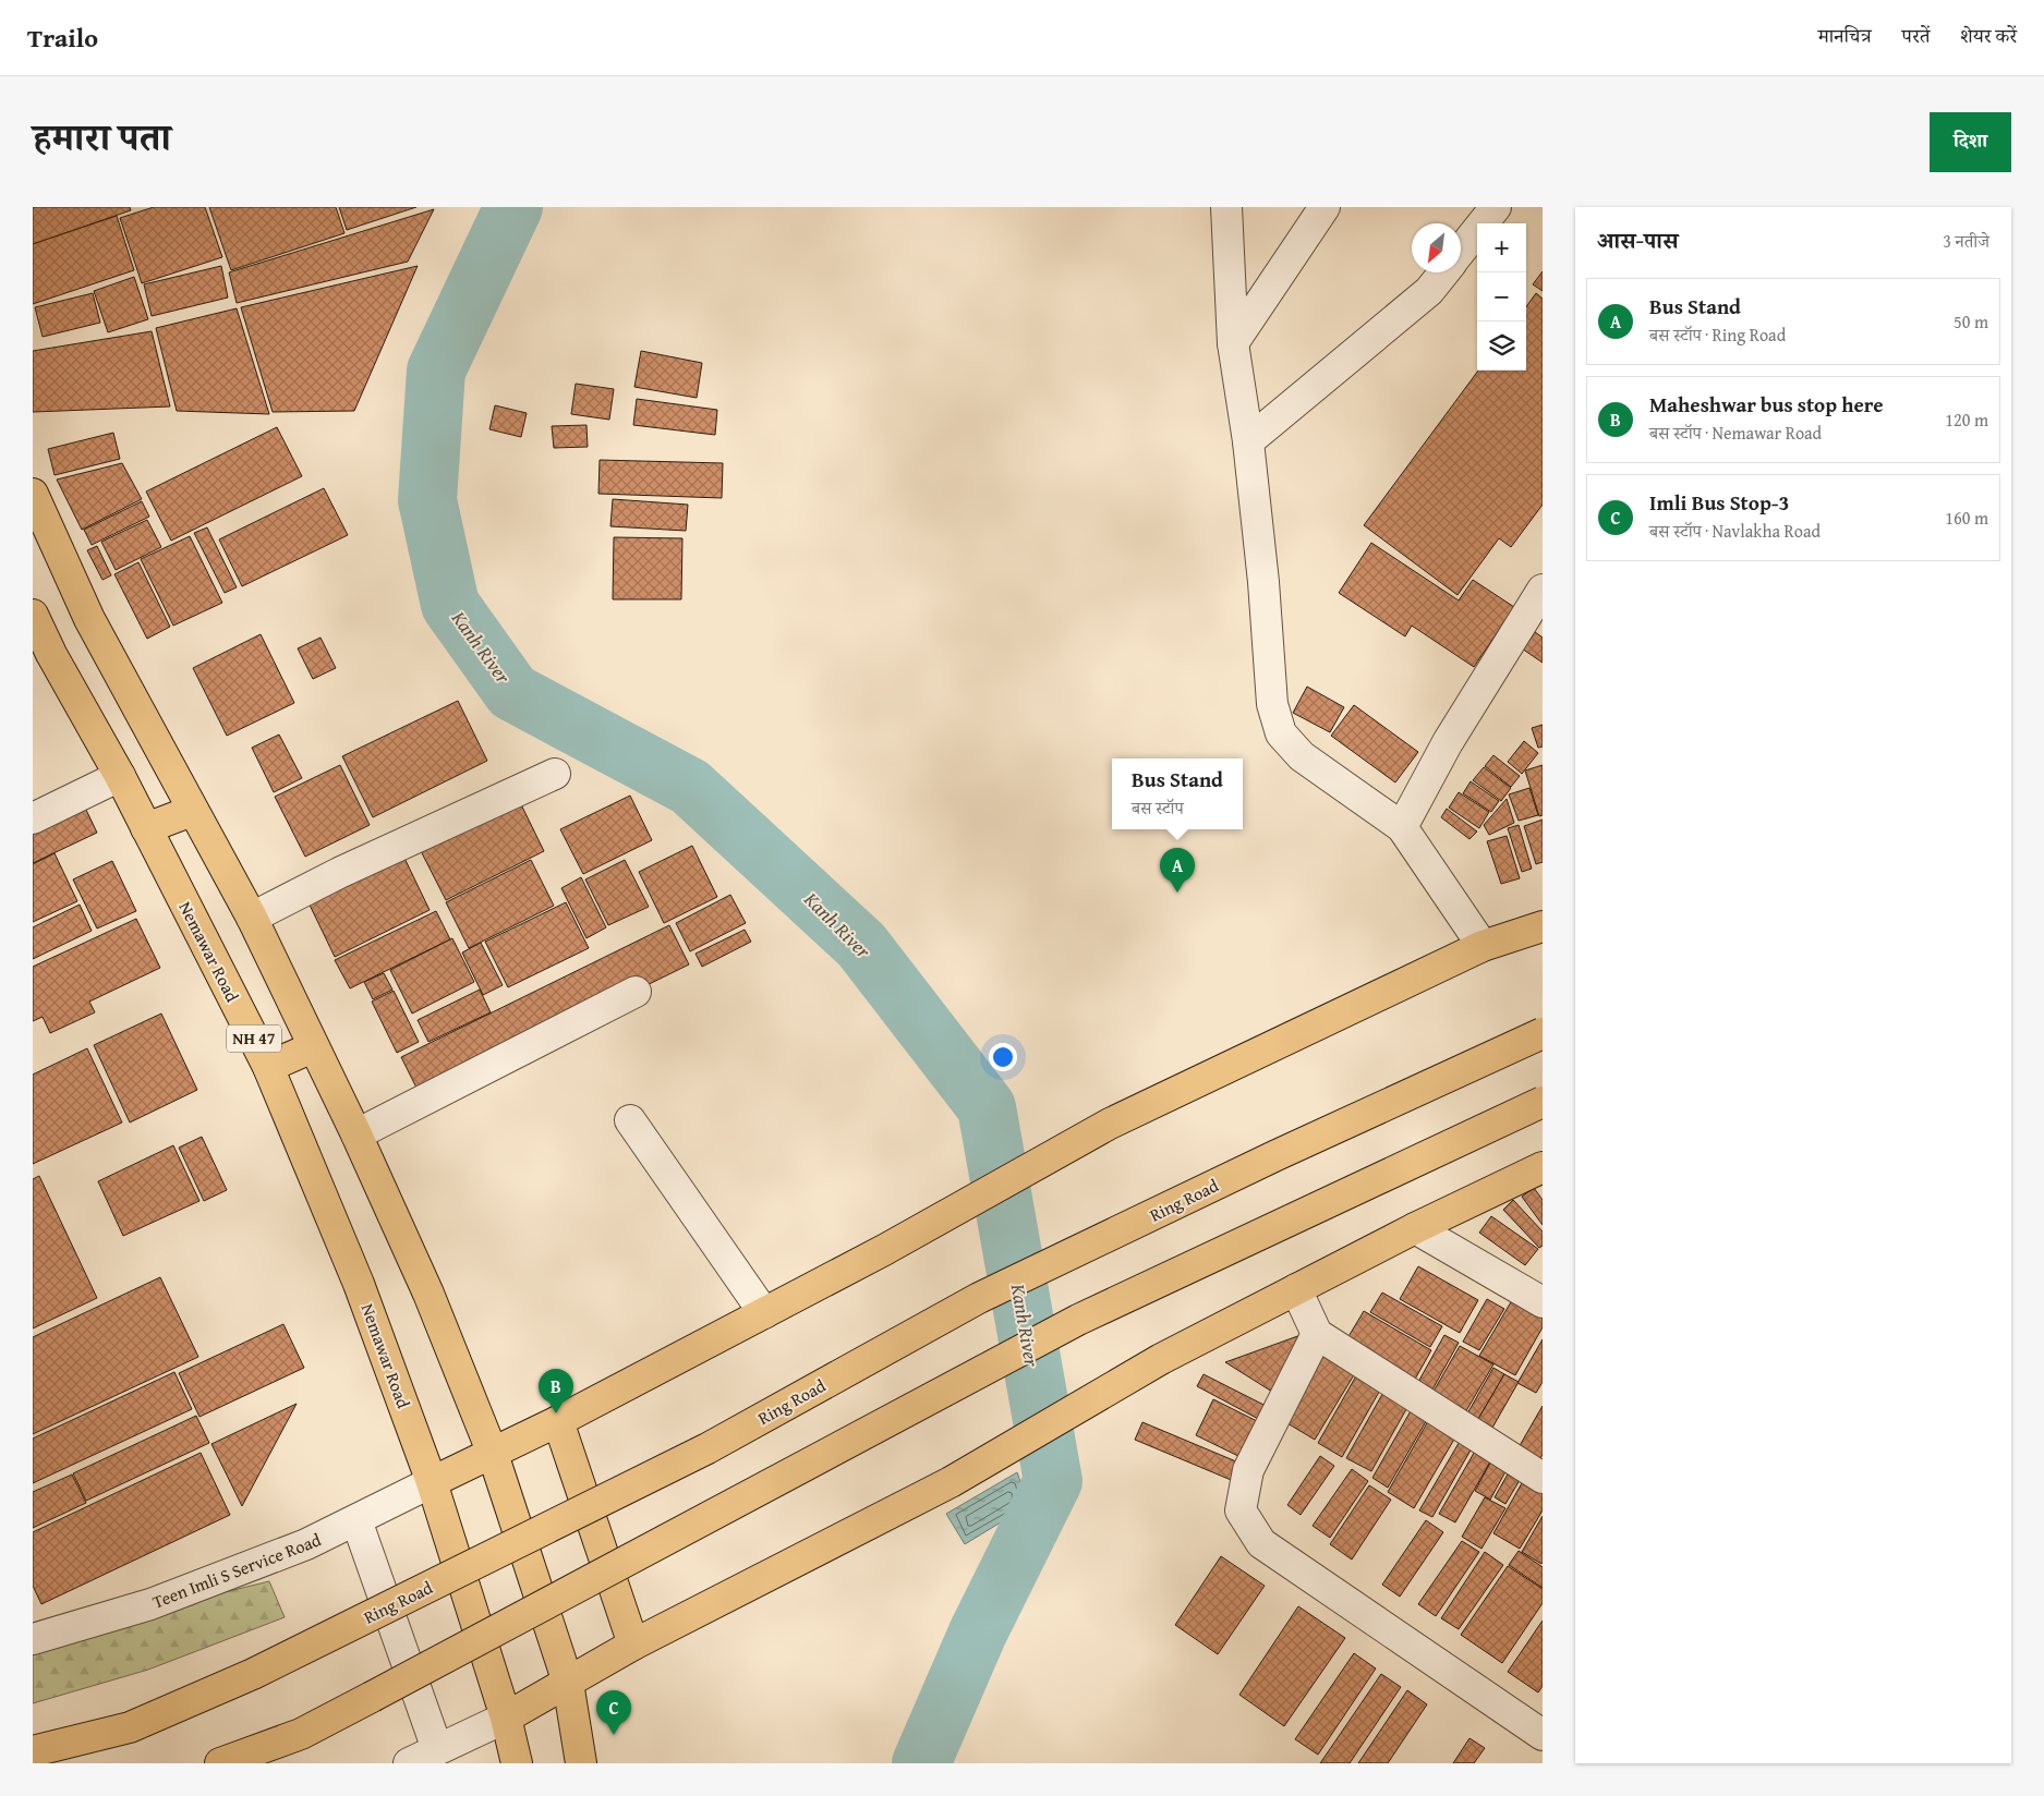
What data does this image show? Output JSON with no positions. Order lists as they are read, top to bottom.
{
  "streets": {
    "main road": ["Nemawar Road", "NH 47", "Ring Road"],
    "street": ["Teen Imli S Service Road"]
  },
  "crossings": [
    ["Nemawar Road", "Teen Imli S Service Road"]
  ],
  "water": ["Kanh River"],
  "north": "bottom left",
  "page": {
    "header": "Trailo",
    "nav": ["मानचित्र", "परतें", "शेयर करें"],
    "title": "हमारा पता",
    "buttons": "दिशा",
    "heading": ["आस-पास", "3 नतीजे"],
    "map_buttons": ["+", "−"],
    "list": [
      {
        "mark": "A",
        "name": "Bus Stand",
        "note": "बस स्टॉप · Ring Road",
        "value": "50 m"
      },
      {
        "mark": "B",
        "name": "Maheshwar bus stop here",
        "note": "बस स्टॉप · Nemawar Road",
        "value": "120 m"
      },
      {
        "mark": "C",
        "name": "Imli Bus Stop-3",
        "note": "बस स्टॉप · Navlakha Road",
        "value": "160 m"
      }
    ],
    "popup": ["Bus Stand", "बस स्टॉप"],
    "pins": ["A", "B", "C"]
  }
}
